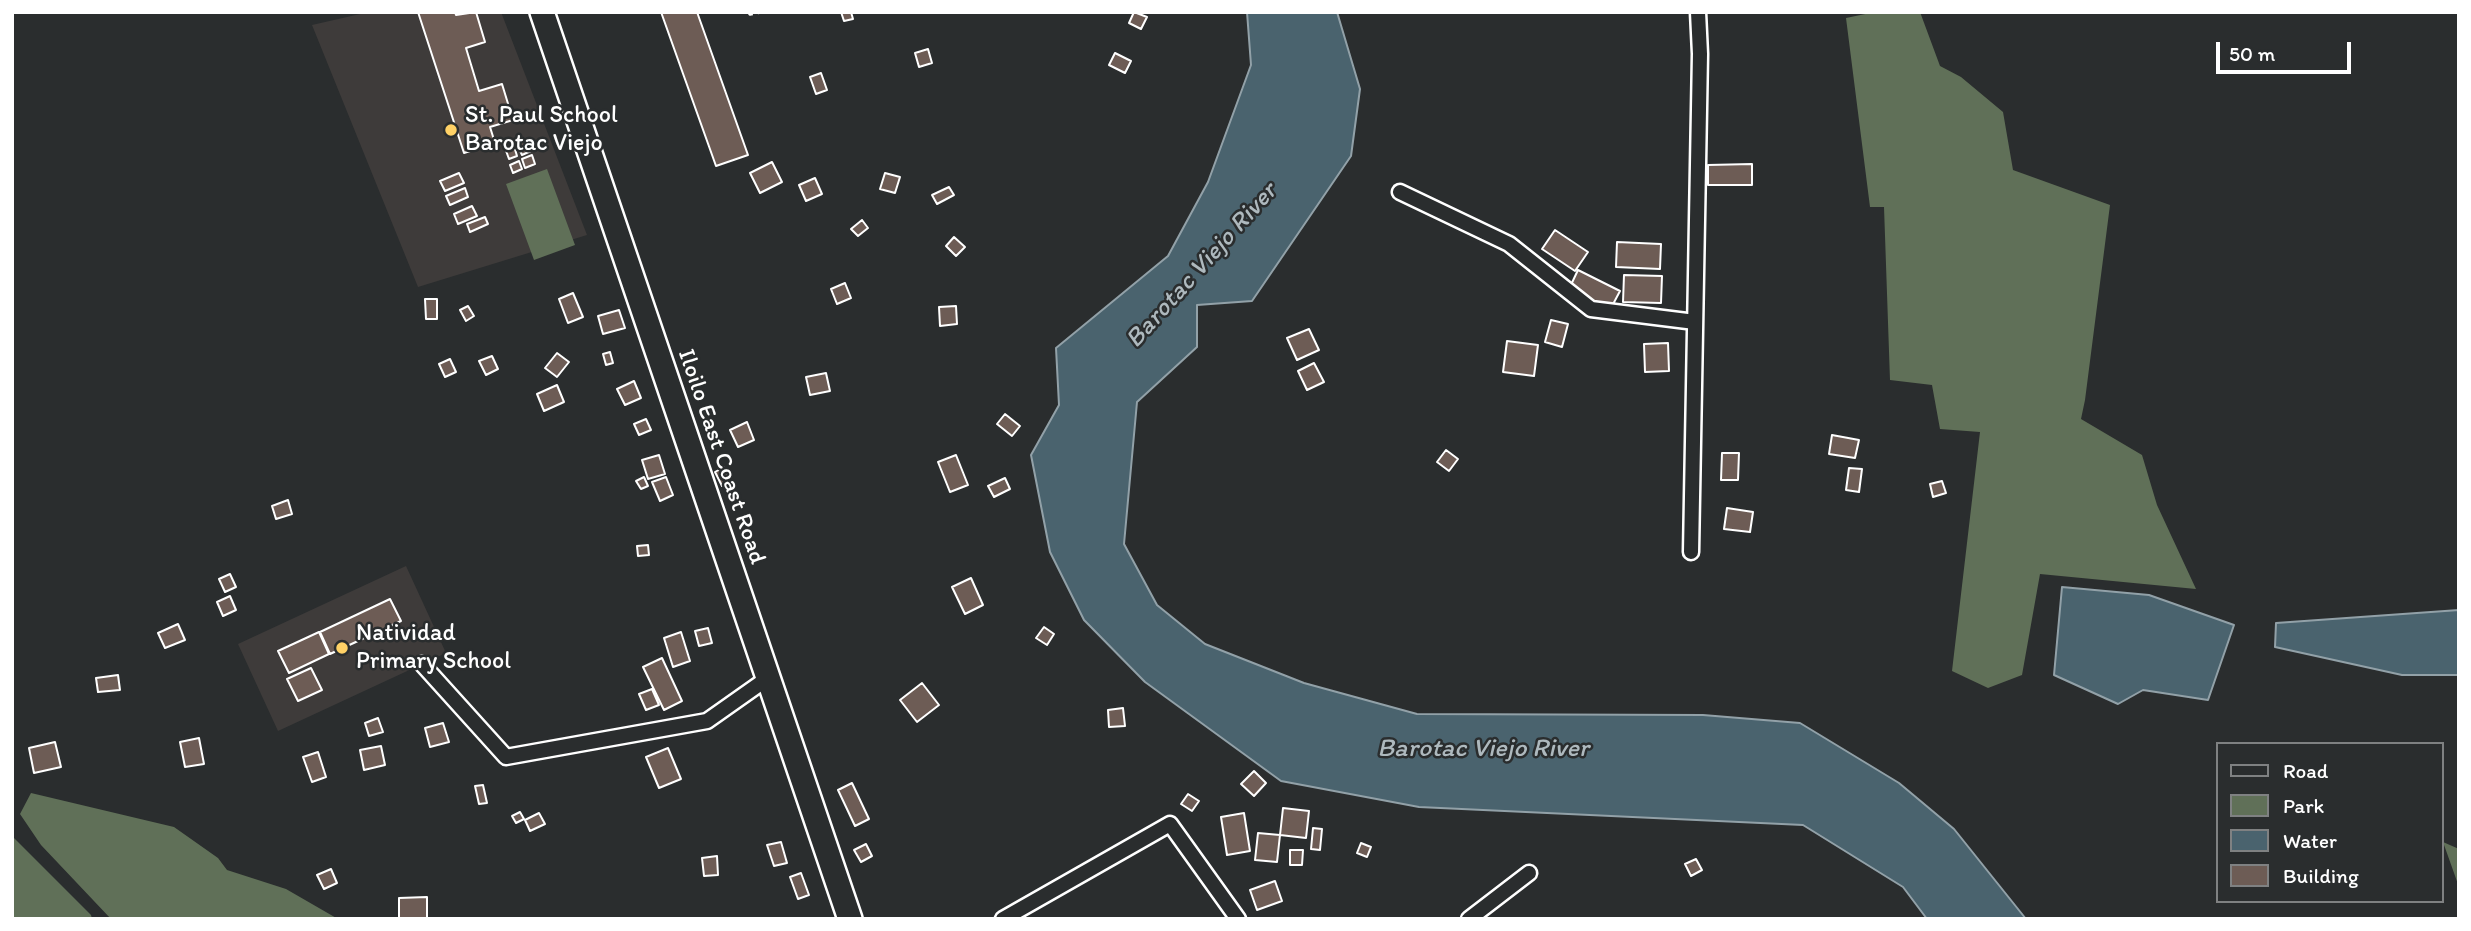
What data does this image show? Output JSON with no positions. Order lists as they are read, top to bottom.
{
  "streets": {
    "main road": ["Iloilo East Coast Road"]
  },
  "water": ["Barotac Viejo River"],
  "places": ["St. Paul School Barotac Viejo", "Natividad Primary School"],
  "legend": [
    "Road",
    "Park",
    "Water",
    "Building"
  ],
  "scale_bar": "50 m"
}
